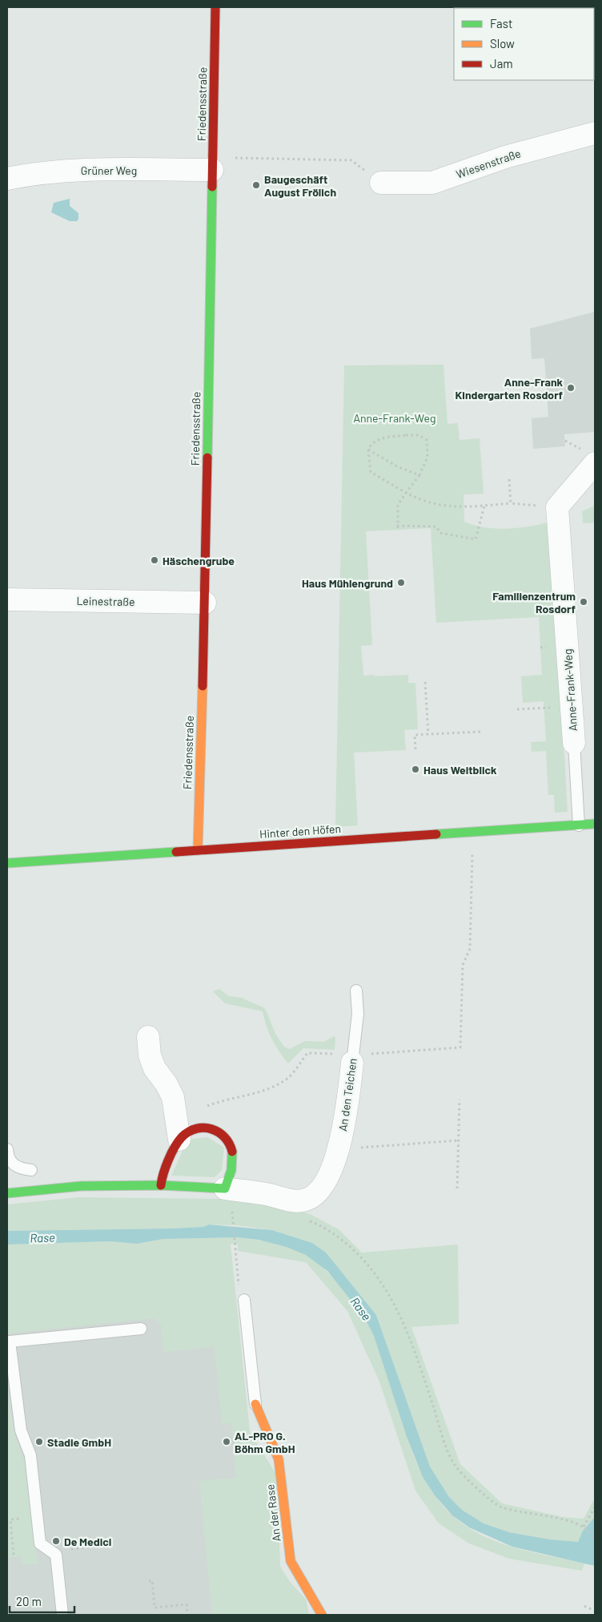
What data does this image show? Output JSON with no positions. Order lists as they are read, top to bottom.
{
  "streets": {
    "street": [
      "Friedensstraße",
      "Wiesenstraße",
      "Grüner Weg",
      "Leinestraße",
      "Anne-Frank-Weg",
      "Hinter den Höfen",
      "An den Teichen",
      "An der Rase"
    ]
  },
  "crossings": [
    ["Friedensstraße", "Grüner Weg"],
    ["Friedensstraße", "Leinestraße"],
    ["Friedensstraße", "Hinter den Höfen"],
    ["Anne-Frank-Weg", "Hinter den Höfen"]
  ],
  "water": ["Rase"],
  "parks": ["Anne-Frank-Weg"],
  "places": [
    "Baugeschäft August Frölich",
    "Anne-Frank Kindergarten Rosdorf",
    "Häschengrube",
    "Haus Mühlengrund",
    "Familienzentrum Rosdorf",
    "Haus Weitblick",
    "Stadie GmbH",
    "AL-PRO G. Böhm GmbH",
    "De Medici"
  ],
  "legend": ["Fast", "Slow", "Jam"],
  "scale_bar": "20 m"
}
